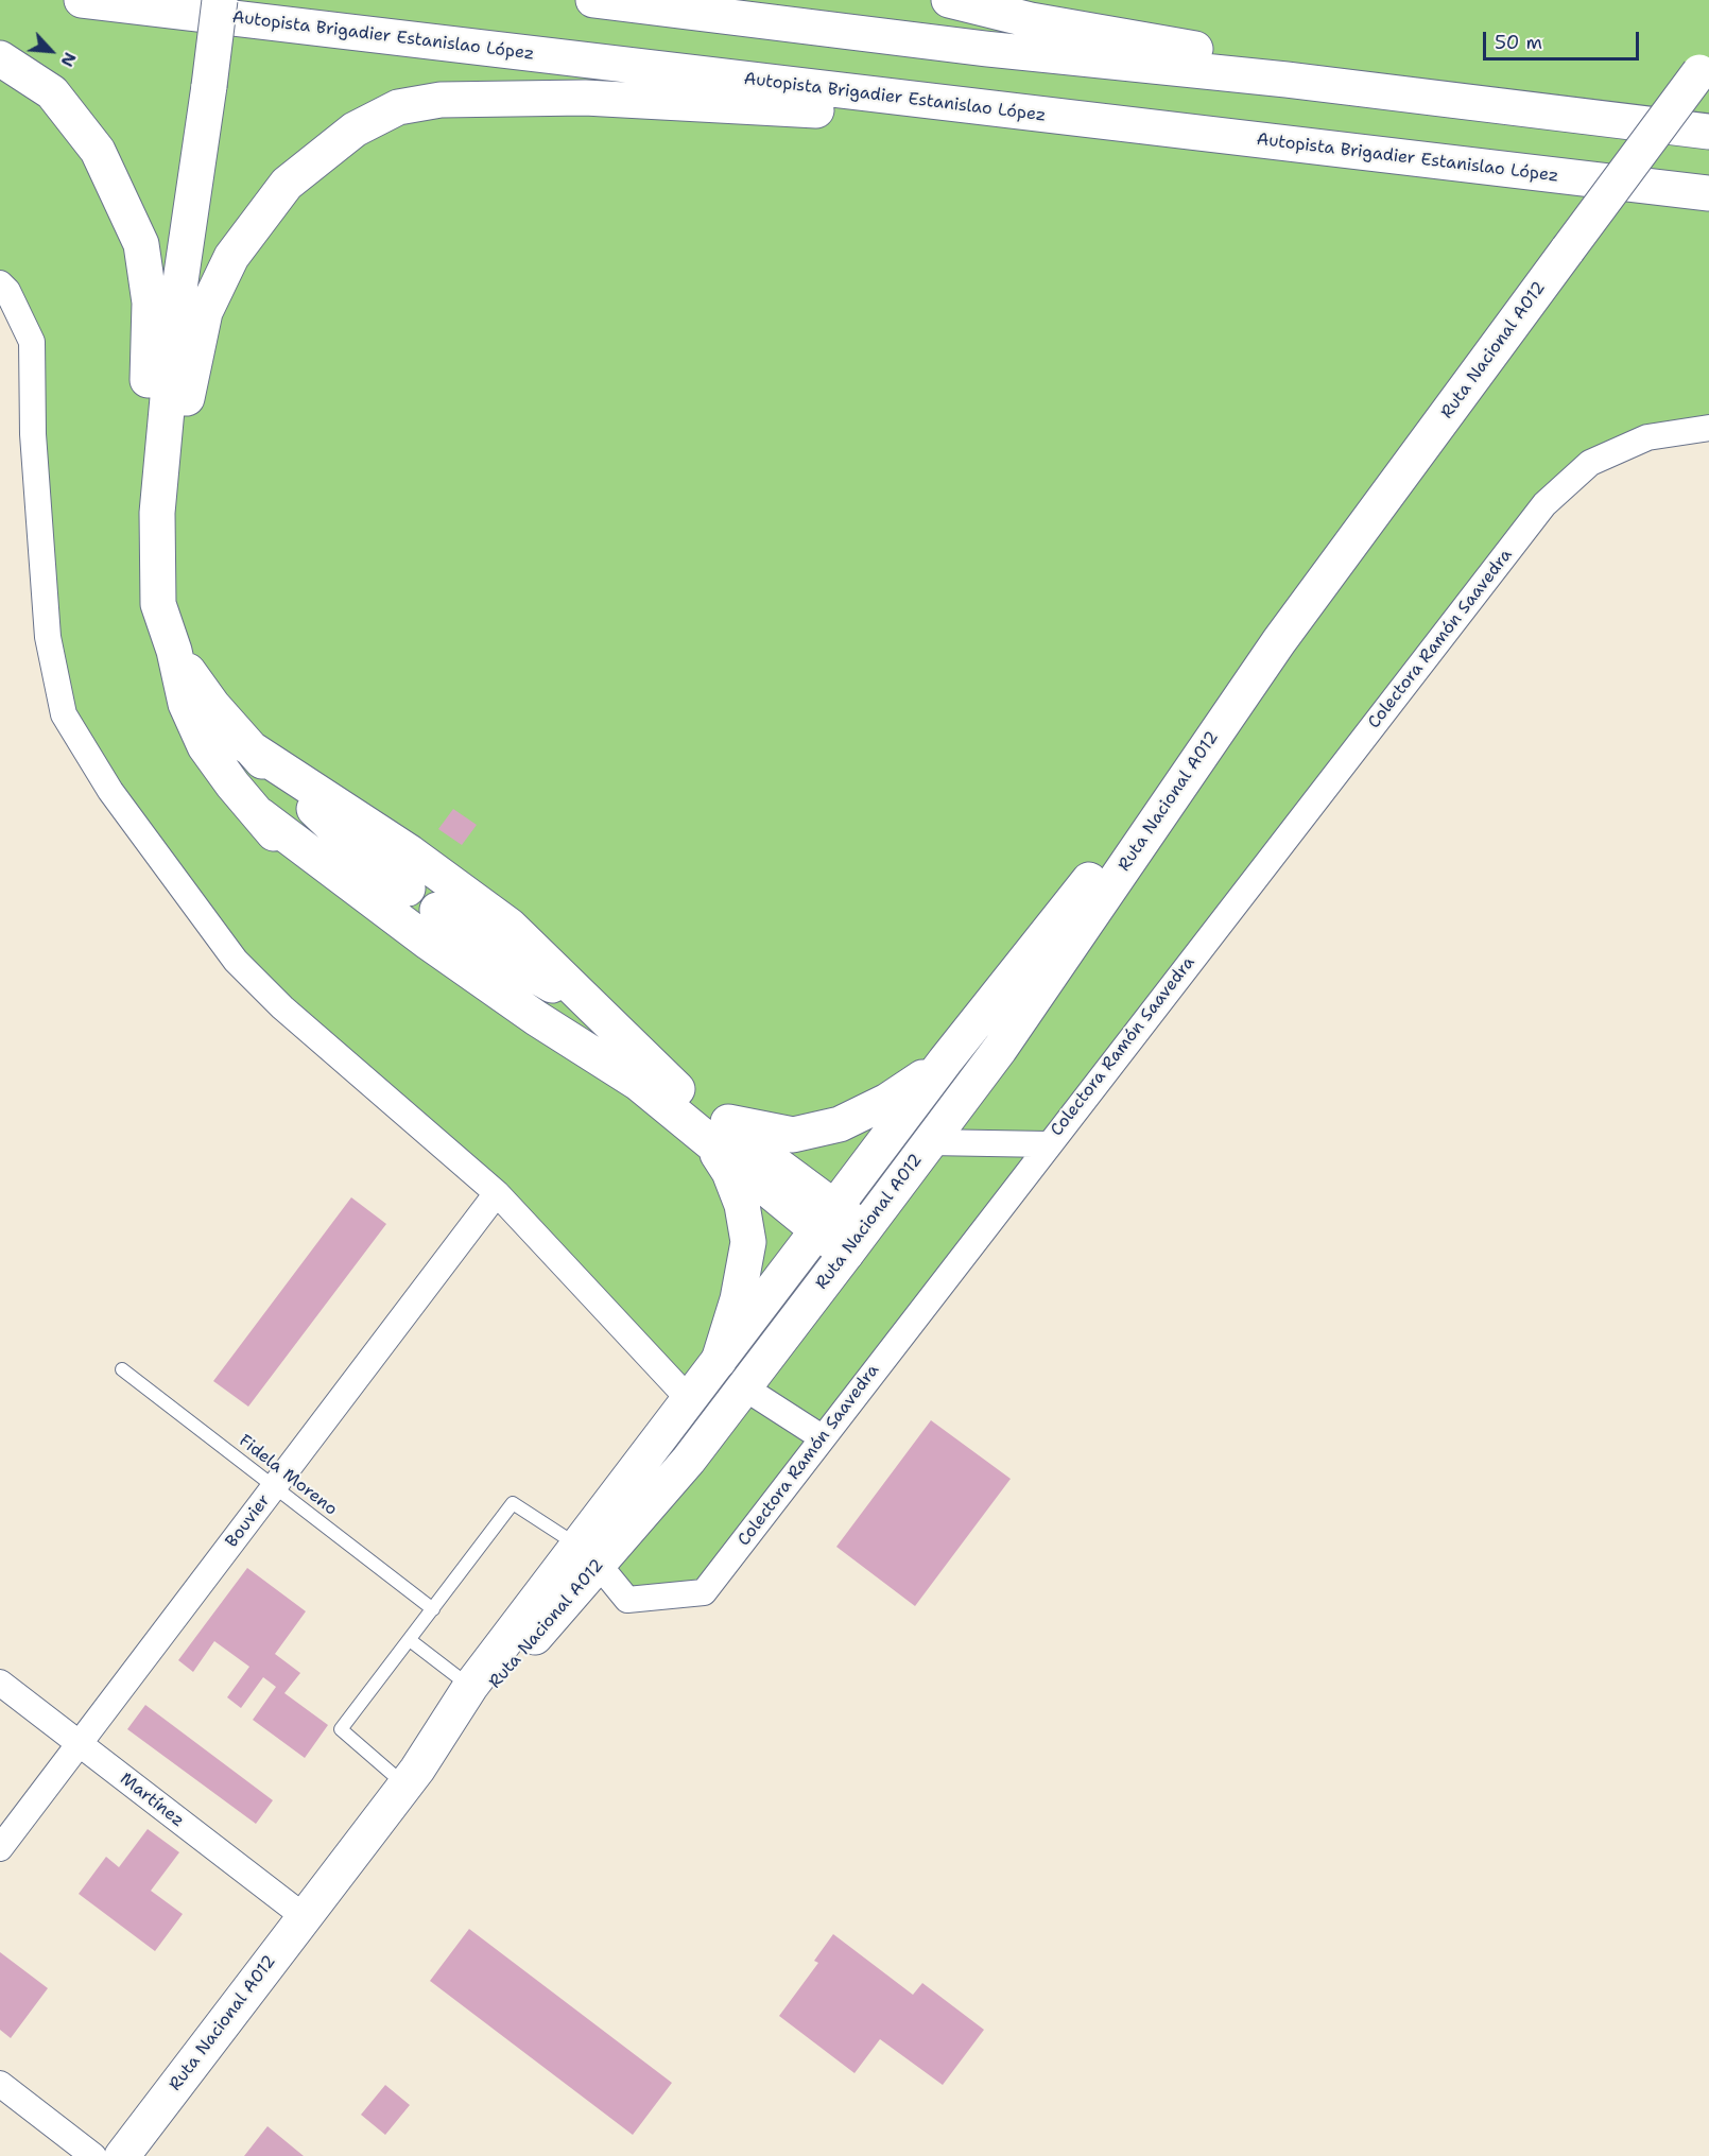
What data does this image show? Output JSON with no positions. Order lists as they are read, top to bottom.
{
  "streets": {
    "main road": ["Autopista Brigadier Estanislao López", "Ruta Nacional A012"],
    "street": ["Colectora Ramón Saavedra", "Bouvier", "Martínez"],
    "lane": ["Fidela Moreno"]
  },
  "crossings": [
    ["Ruta Nacional A012", "Colectora Ramón Saavedra"],
    ["Ruta Nacional A012", "Martínez"],
    ["Fidela Moreno", "Bouvier"],
    ["Bouvier", "Martínez"]
  ],
  "scale_bar": "50 m",
  "north": "bottom right"
}
